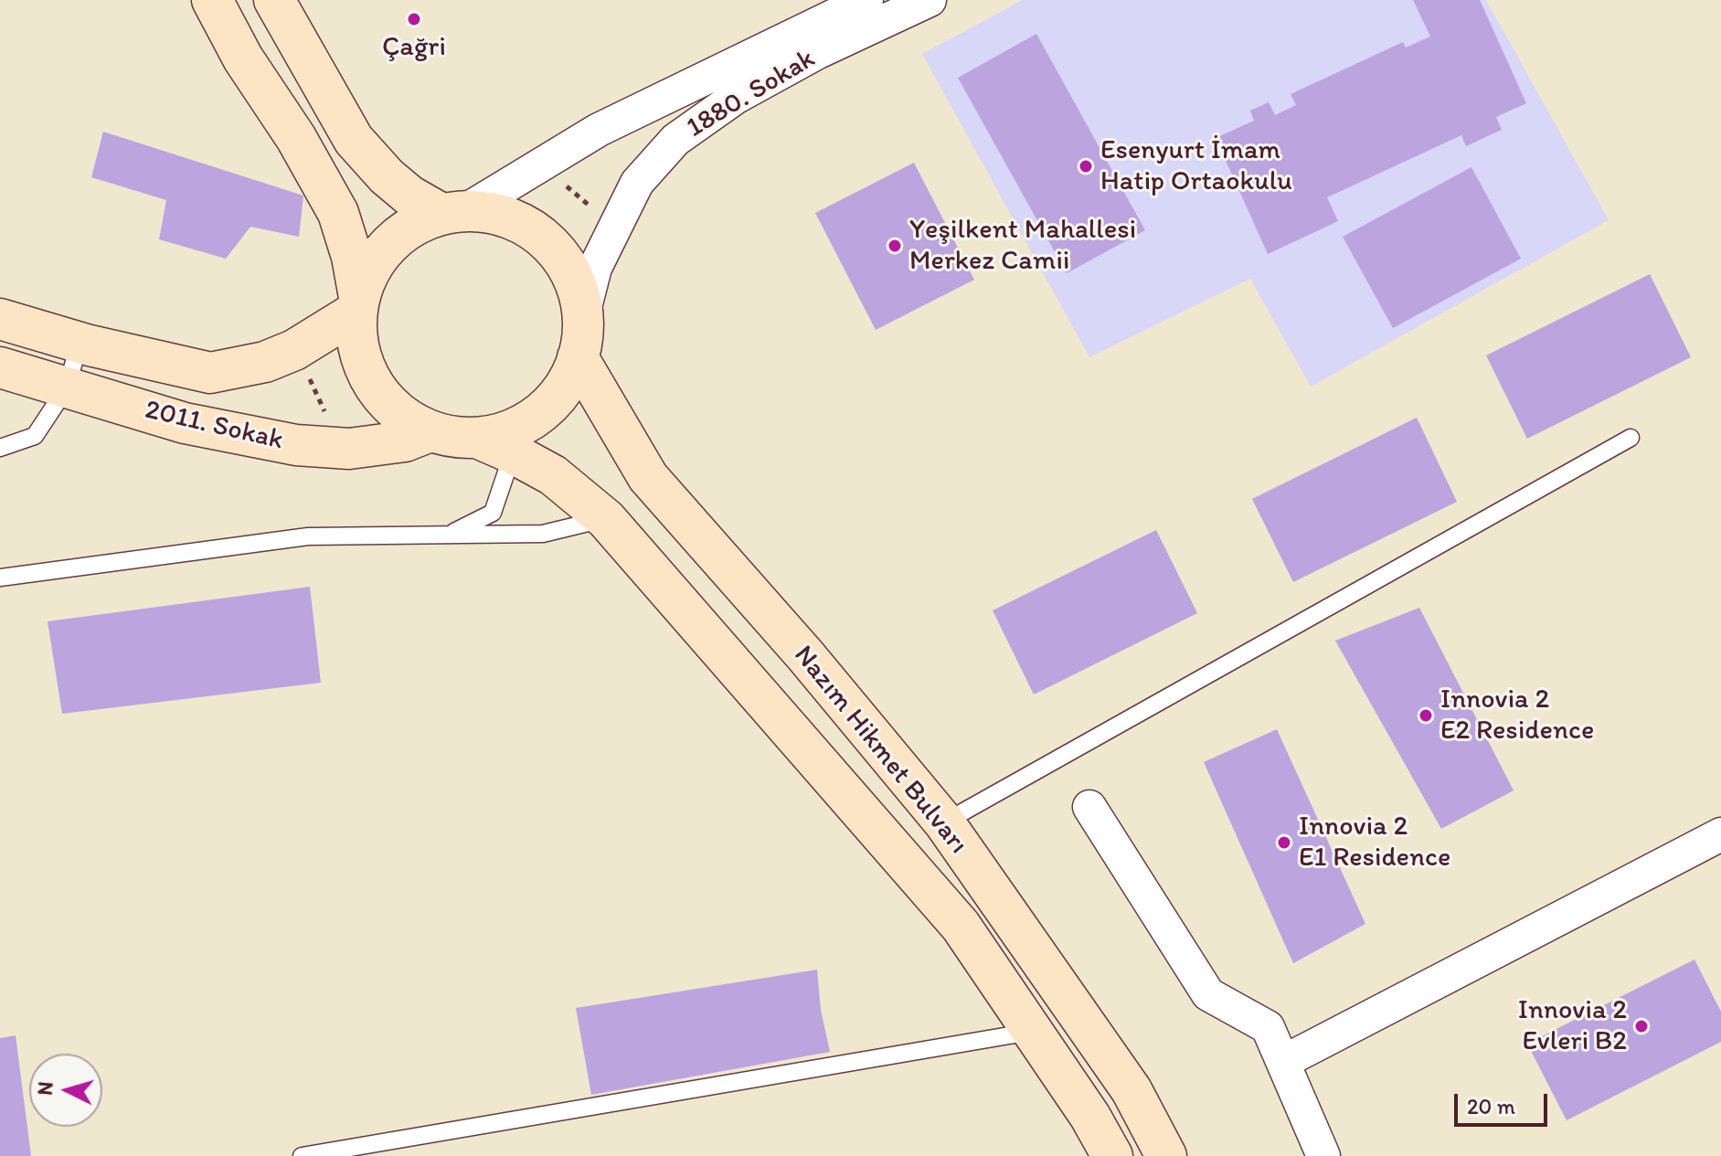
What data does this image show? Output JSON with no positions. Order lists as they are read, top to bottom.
{
  "streets": {
    "main road": ["2011. Sokak", "Nazım Hikmet Bulvarı"],
    "street": ["1880. Sokak"]
  },
  "crossings": [
    ["1880. Sokak", "2011. Sokak"],
    ["1880. Sokak", "Nazım Hikmet Bulvarı"],
    ["2011. Sokak", "Nazım Hikmet Bulvarı"]
  ],
  "places": [
    "Çağri",
    "Esenyurt İmam Hatip Ortaokulu",
    "Yeşilkent Mahallesi Merkez Camii",
    "Innovia 2 E2 Residence",
    "Innovia 2 E1 Residence",
    "Innovia 2 Evleri B2"
  ],
  "scale_bar": "20 m",
  "north": "left"
}
